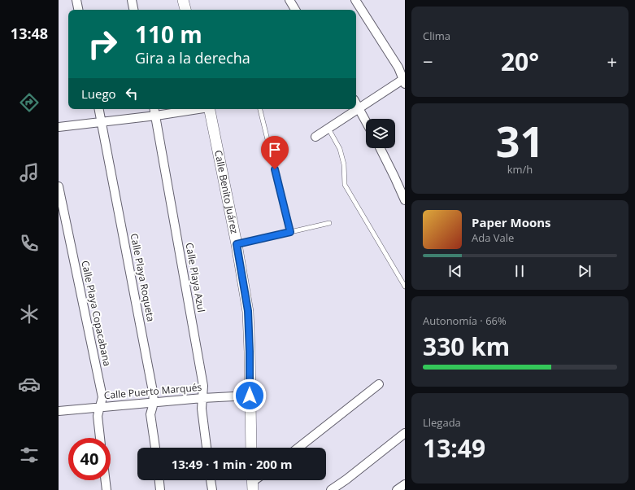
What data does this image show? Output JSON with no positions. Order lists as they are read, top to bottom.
{
  "streets": {
    "street": [
      "Calle Benito Juárez",
      "Calle Playa Roqueta",
      "Calle Playa Azul",
      "Calle Playa Copacabana",
      "Calle Puerto Marqués"
    ]
  },
  "crossings": [
    ["Calle Benito Juárez", "Calle Puerto Marqués"],
    ["Calle Playa Roqueta", "Calle Puerto Marqués"],
    ["Calle Playa Azul", "Calle Puerto Marqués"],
    ["Calle Playa Copacabana", "Calle Puerto Marqués"]
  ],
  "page": {
    "tabs": "13:48",
    "tile": [
      "Clima",
      ["31", "km/h"],
      ["Autonomía · 66%", "330 km"],
      ["Llegada", "13:49"]
    ],
    "turn": ["110 m", "Gira a la derecha"],
    "heat": ["−", "20°", "+"],
    "then": "Luego",
    "song": ["Paper Moons", "Ada Vale"],
    "limit": "40",
    "trip": "13:49 · 1 min · 200 m"
  }
}
